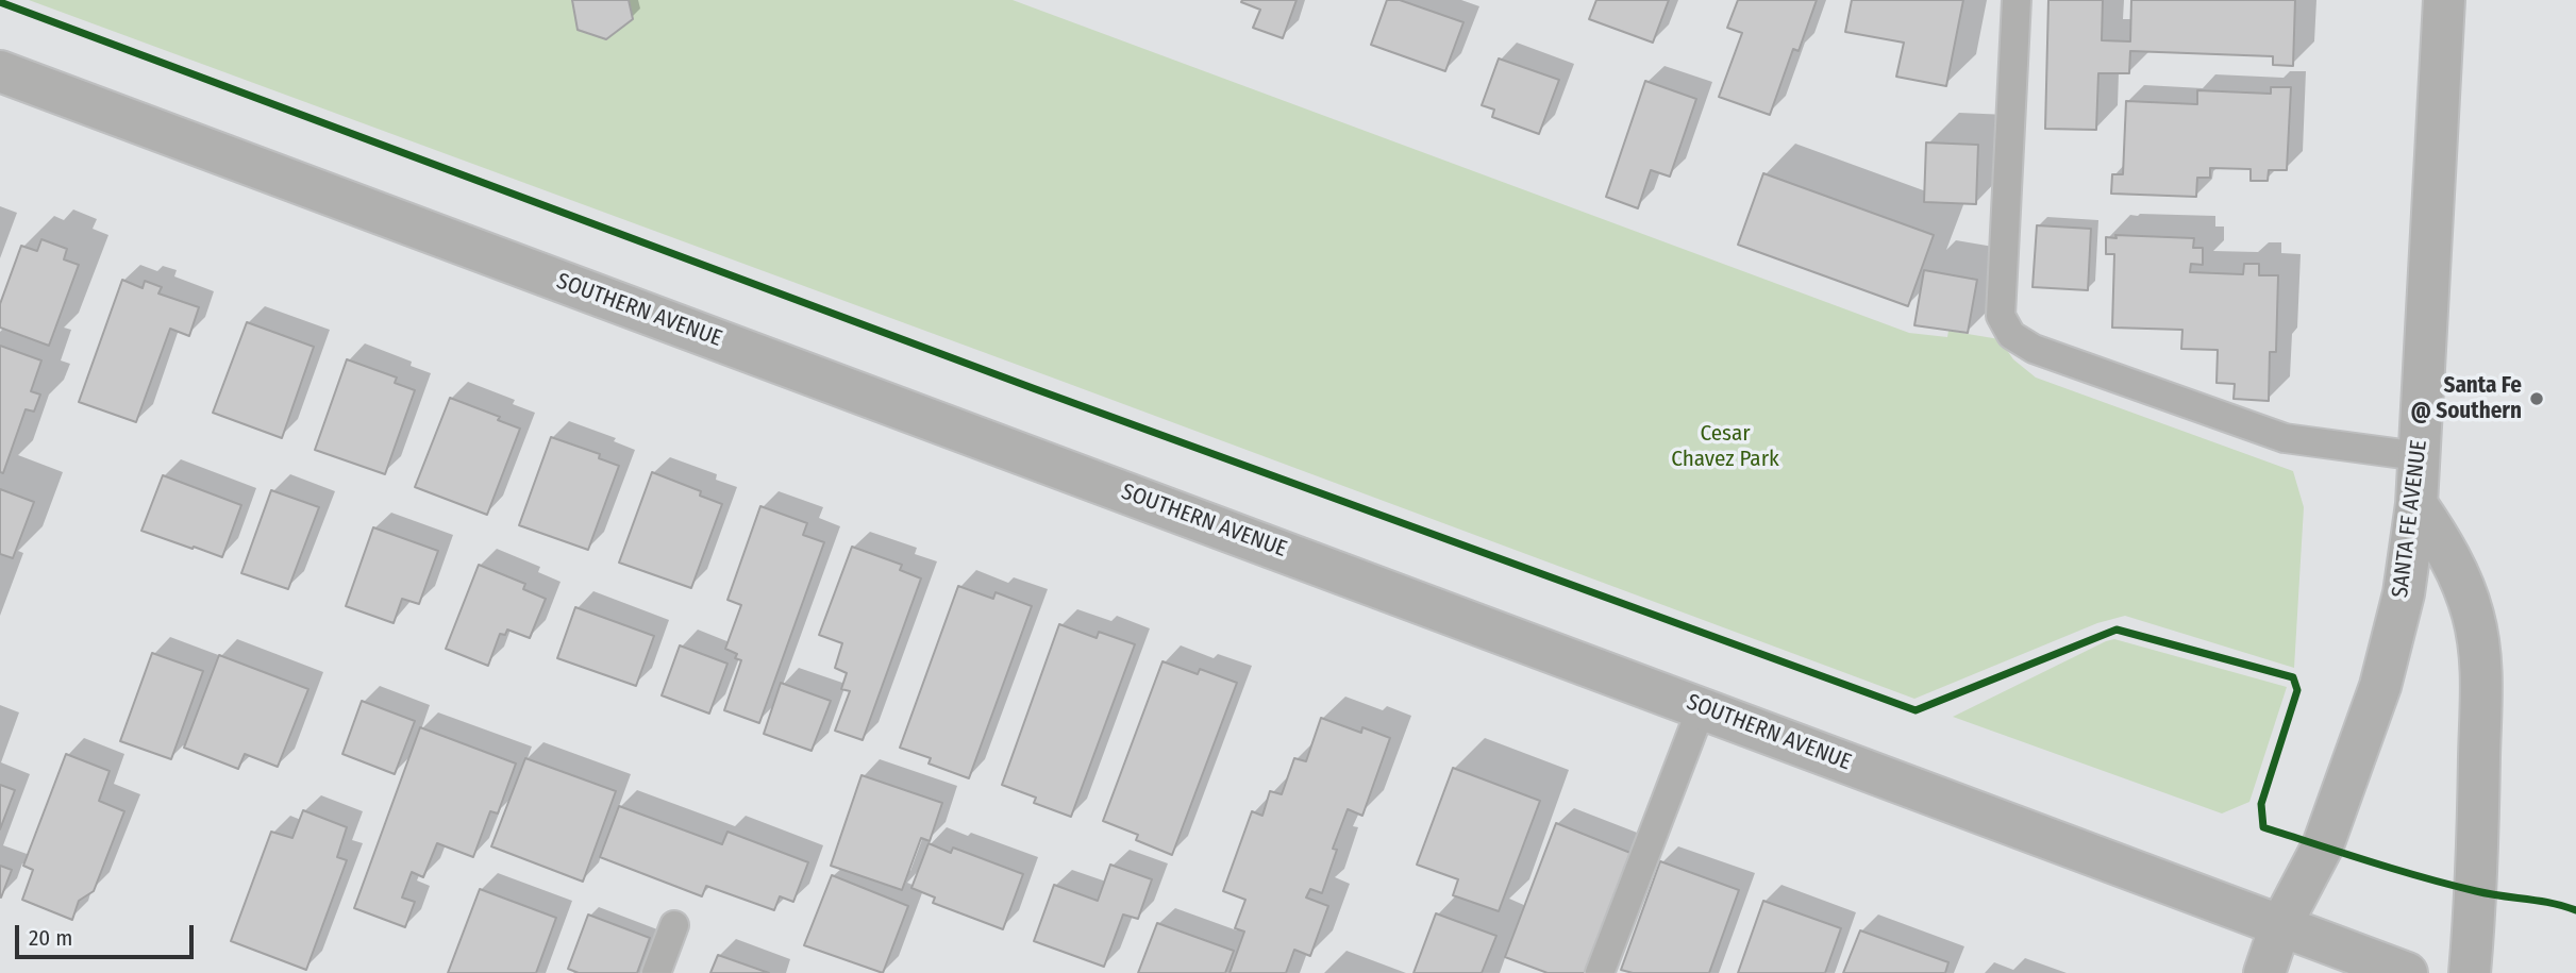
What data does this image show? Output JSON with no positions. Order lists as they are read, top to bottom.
{
  "streets": {
    "street": ["SOUTHERN AVENUE", "SANTA FE AVENUE"]
  },
  "crossings": [
    ["SOUTHERN AVENUE", "SANTA FE AVENUE"]
  ],
  "parks": ["Cesar Chavez Park"],
  "places": ["Santa Fe @ Southern"],
  "scale_bar": "20 m"
}
